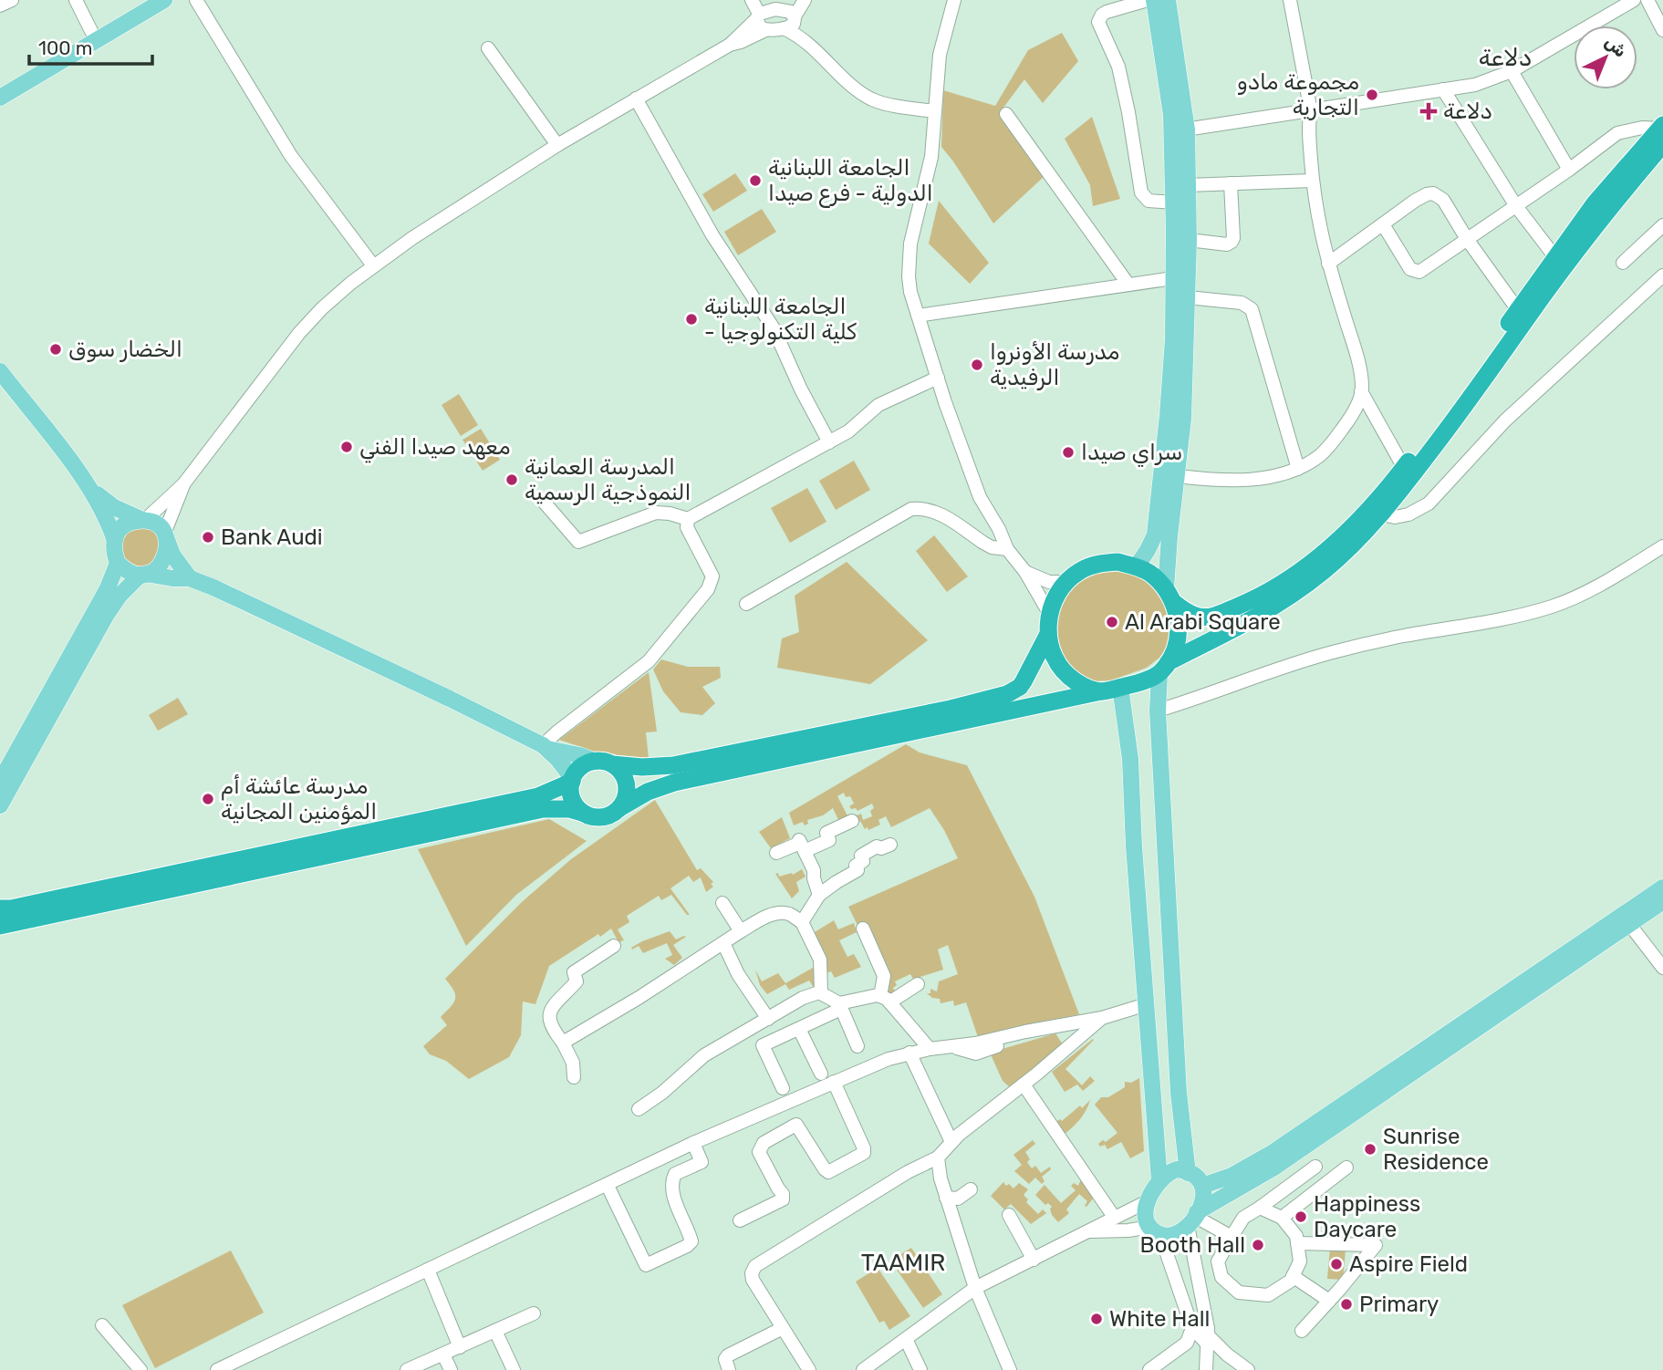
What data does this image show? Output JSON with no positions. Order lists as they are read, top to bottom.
{
  "districts": ["دلاعة", "TAAMIR"],
  "places": {
    "other": [
      "مجموعة مادو التجارية",
      "الجامعة اللبنانية الدولية - فرع صيدا",
      "الجامعة اللبنانية - كلية التكنولوجيا",
      "الخضار سوق",
      "مدرسة الأونروا الرفيدية",
      "معهد صيدا الفني",
      "سراي صيدا",
      "المدرسة العمانية النموذجية الرسمية",
      "Bank Audi",
      "Al Arabi Square",
      "مدرسة عائشة أم المؤمنين المجانية",
      "Sunrise Residence",
      "Happiness Daycare",
      "Booth Hall",
      "Aspire Field",
      "Primary",
      "White Hall"
    ],
    "health": ["دلاعة"]
  },
  "scale_bar": "100 m",
  "north": "top right"
}
